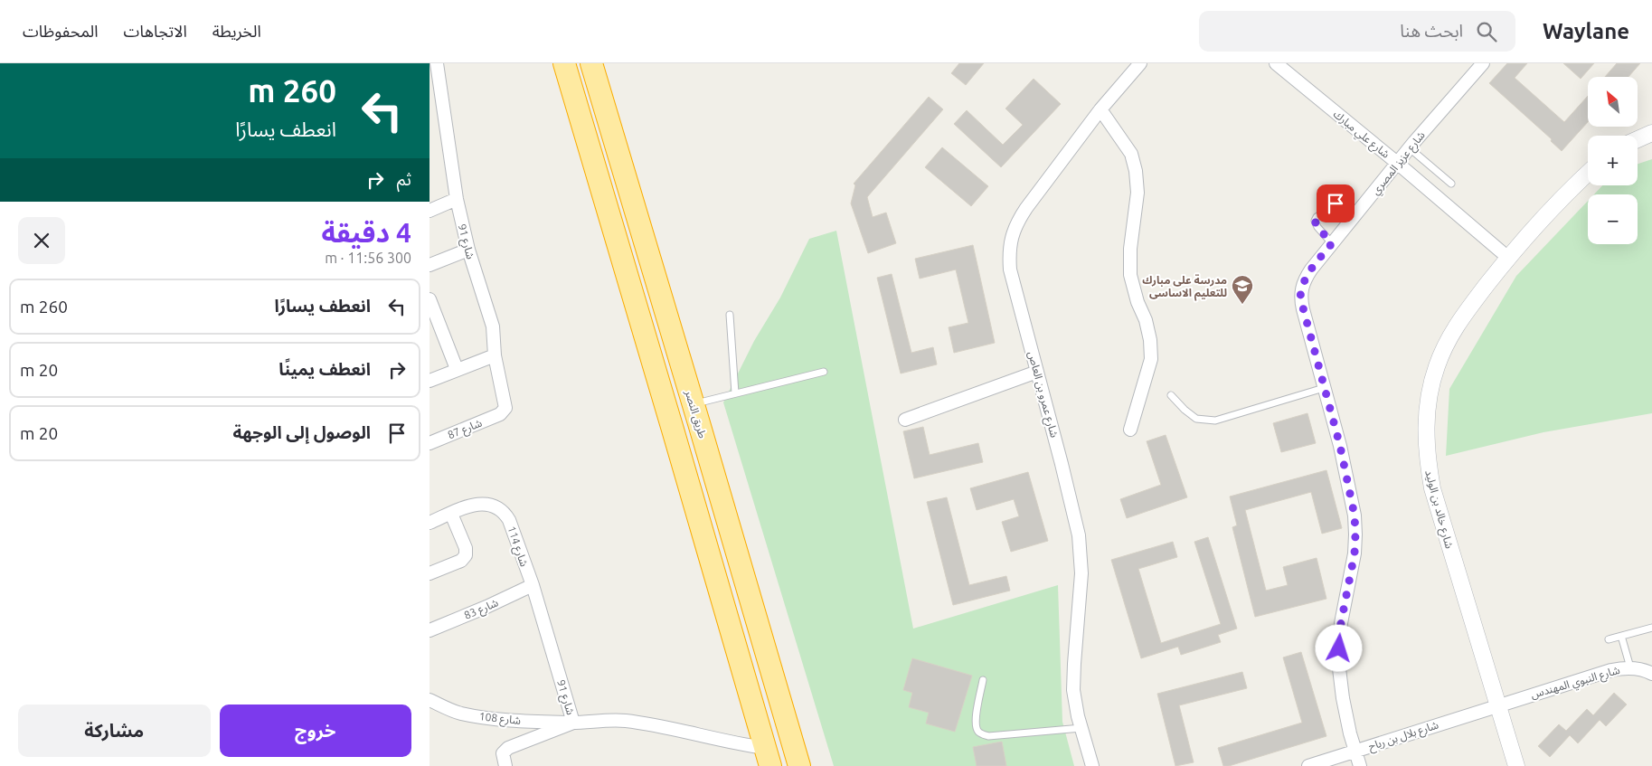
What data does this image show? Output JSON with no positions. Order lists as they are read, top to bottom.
{
  "streets": {
    "highway": ["طريق النصر"],
    "street": [
      "شارع علي مبارك",
      "شارع عزيز المصري",
      "شارع 91",
      "شارع عمرو بن العاص",
      "شارع 87",
      "شارع خالد بن الوليد",
      "شارع 114",
      "شارع 83",
      "شارع النبوي المهندس",
      "شارع 108",
      "شارع بلال بن رباح"
    ]
  },
  "crossings": [
    ["شارع علي مبارك", "شارع عزيز المصري"],
    ["شارع علي مبارك", "شارع خالد بن الوليد"],
    ["شارع عزيز المصري", "شارع بلال بن رباح"],
    ["شارع 91", "شارع 87"],
    ["شارع 91", "شارع 114"],
    ["شارع 91", "شارع 83"],
    ["شارع 91", "شارع 108"],
    ["شارع خالد بن الوليد", "شارع النبوي المهندس"],
    ["شارع خالد بن الوليد", "شارع بلال بن رباح"],
    ["شارع 114", "شارع 83"],
    ["شارع النبوي المهندس", "شارع بلال بن رباح"]
  ],
  "places": {
    "school or university": ["مدرسة على مبارك للتعليم الاساسى"]
  },
  "north": "top left",
  "page": {
    "header": "Waylane",
    "search": "ابحث هنا",
    "nav": ["الخريطة", "الاتجاهات", "المحفوظات"],
    "turn": ["260 m", "انعطف يسارًا"],
    "map_buttons": ["+", "−"],
    "then": "ثم",
    "heading": ["4 دقيقة", "300 m · 11:56"],
    "list": [
      {
        "name": "انعطف يسارًا",
        "value": "260 m"
      },
      {
        "name": "انعطف يمينًا",
        "value": "20 m"
      },
      {
        "name": "الوصول إلى الوجهة",
        "value": "20 m"
      }
    ],
    "buttons": ["خروج", "مشاركة"]
  }
}
